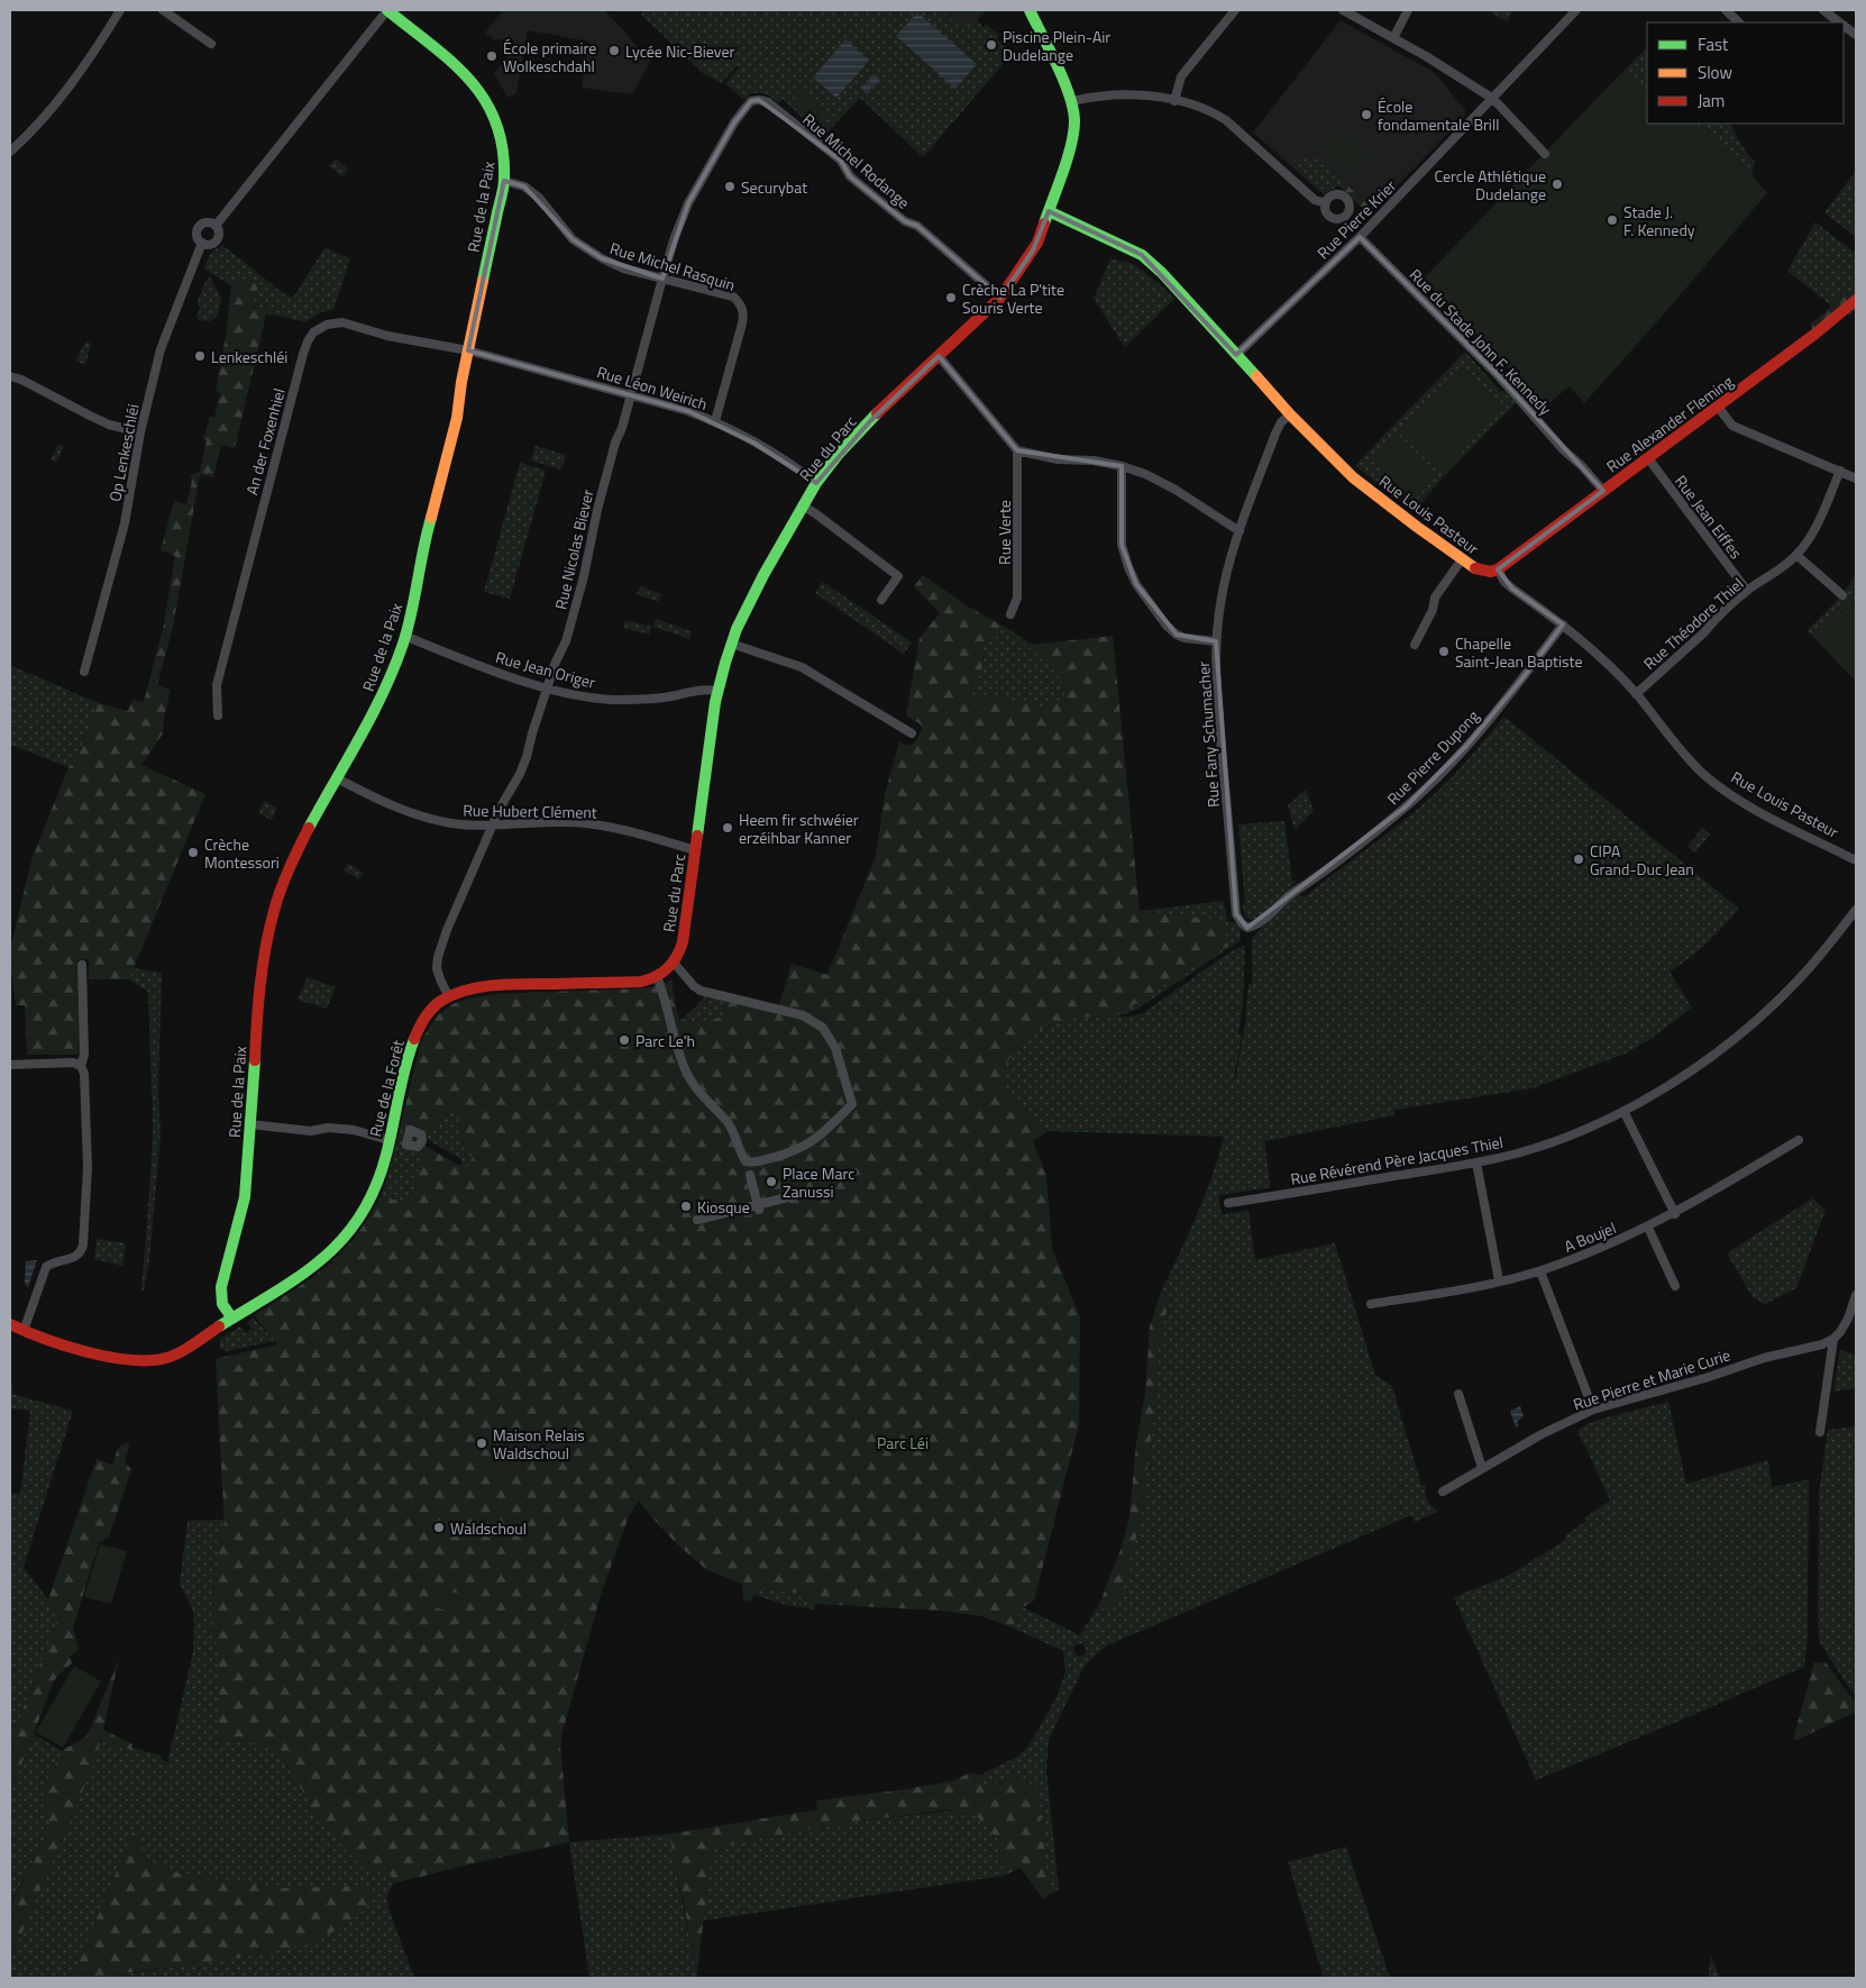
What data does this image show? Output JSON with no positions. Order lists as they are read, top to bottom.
{
  "streets": {
    "street": [
      "Rue Michel Rodange",
      "Rue de la Paix",
      "Rue Pierre Krier",
      "Rue Michel Rasquin",
      "Rue du Stade John F. Kennedy",
      "Rue Léon Weirich",
      "Rue Alexander Fleming",
      "An der Foxenhiel",
      "Rue du Parc",
      "Op Lenkeschléi",
      "Rue Louis Pasteur",
      "Rue Jean Eiffes",
      "Rue Verte",
      "Rue Nicolas Biever",
      "Rue Théodore Thiel",
      "Rue Jean Origer",
      "Rue Fany Schumacher",
      "Rue Pierre Dupong",
      "Rue Hubert Clément",
      "Rue de la Forêt",
      "Rue Révérend Père Jacques Thiel",
      "A Boujel",
      "Rue Pierre et Marie Curie"
    ]
  },
  "crossings": [
    ["Rue Michel Rodange", "Rue du Parc"],
    ["Rue Michel Rodange", "Rue Nicolas Biever"],
    ["Rue de la Paix", "Rue Michel Rasquin"],
    ["Rue de la Paix", "Rue Léon Weirich"],
    ["Rue de la Paix", "An der Foxenhiel"],
    ["Rue de la Paix", "Op Lenkeschléi"],
    ["Rue de la Paix", "Rue Jean Origer"],
    ["Rue de la Paix", "Rue Hubert Clément"],
    ["Rue de la Paix", "Rue de la Forêt"],
    ["Rue Pierre Krier", "Rue du Stade John F. Kennedy"],
    ["Rue Pierre Krier", "Rue Louis Pasteur"],
    ["Rue Michel Rasquin", "Rue Léon Weirich"],
    ["Rue Michel Rasquin", "Rue Nicolas Biever"],
    ["Rue du Stade John F. Kennedy", "Rue Alexander Fleming"],
    ["Rue Léon Weirich", "An der Foxenhiel"],
    ["Rue Léon Weirich", "Rue du Parc"],
    ["Rue Léon Weirich", "Rue Nicolas Biever"],
    ["Rue Alexander Fleming", "Rue Louis Pasteur"],
    ["Rue Alexander Fleming", "Rue Jean Eiffes"],
    ["Rue du Parc", "Rue Louis Pasteur"],
    ["Rue du Parc", "Rue Jean Origer"],
    ["Rue du Parc", "Rue Hubert Clément"],
    ["Rue du Parc", "Rue de la Forêt"],
    ["Rue Louis Pasteur", "Rue Théodore Thiel"],
    ["Rue Louis Pasteur", "Rue Fany Schumacher"],
    ["Rue Louis Pasteur", "Rue Pierre Dupong"],
    ["Rue Jean Eiffes", "Rue Théodore Thiel"],
    ["Rue Nicolas Biever", "Rue Jean Origer"],
    ["Rue Nicolas Biever", "Rue Hubert Clément"],
    ["Rue Nicolas Biever", "Rue de la Forêt"],
    ["Rue Fany Schumacher", "Rue Pierre Dupong"]
  ],
  "parks": ["Parc Léi"],
  "places": [
    "Piscine Plein-Air Dudelange",
    "Lycée Nic-Biever",
    "École primaire Wolkeschdahl",
    "École fondamentale Brill",
    "Cercle Athlétique Dudelange",
    "Securybat",
    "Stade J. F. Kennedy",
    "Crèche La P'tite Souris Verte",
    "Lenkeschléi",
    "Chapelle Saint-Jean Baptiste",
    "Heem fir schwéier erzéihbar Kanner",
    "Crèche Montessori",
    "CIPA Grand-Duc Jean",
    "Parc Le'h",
    "Place Marc Zanussi",
    "Kiosque",
    "Maison Relais Waldschoul",
    "Waldschoul"
  ],
  "legend": ["Fast", "Slow", "Jam"]
}
